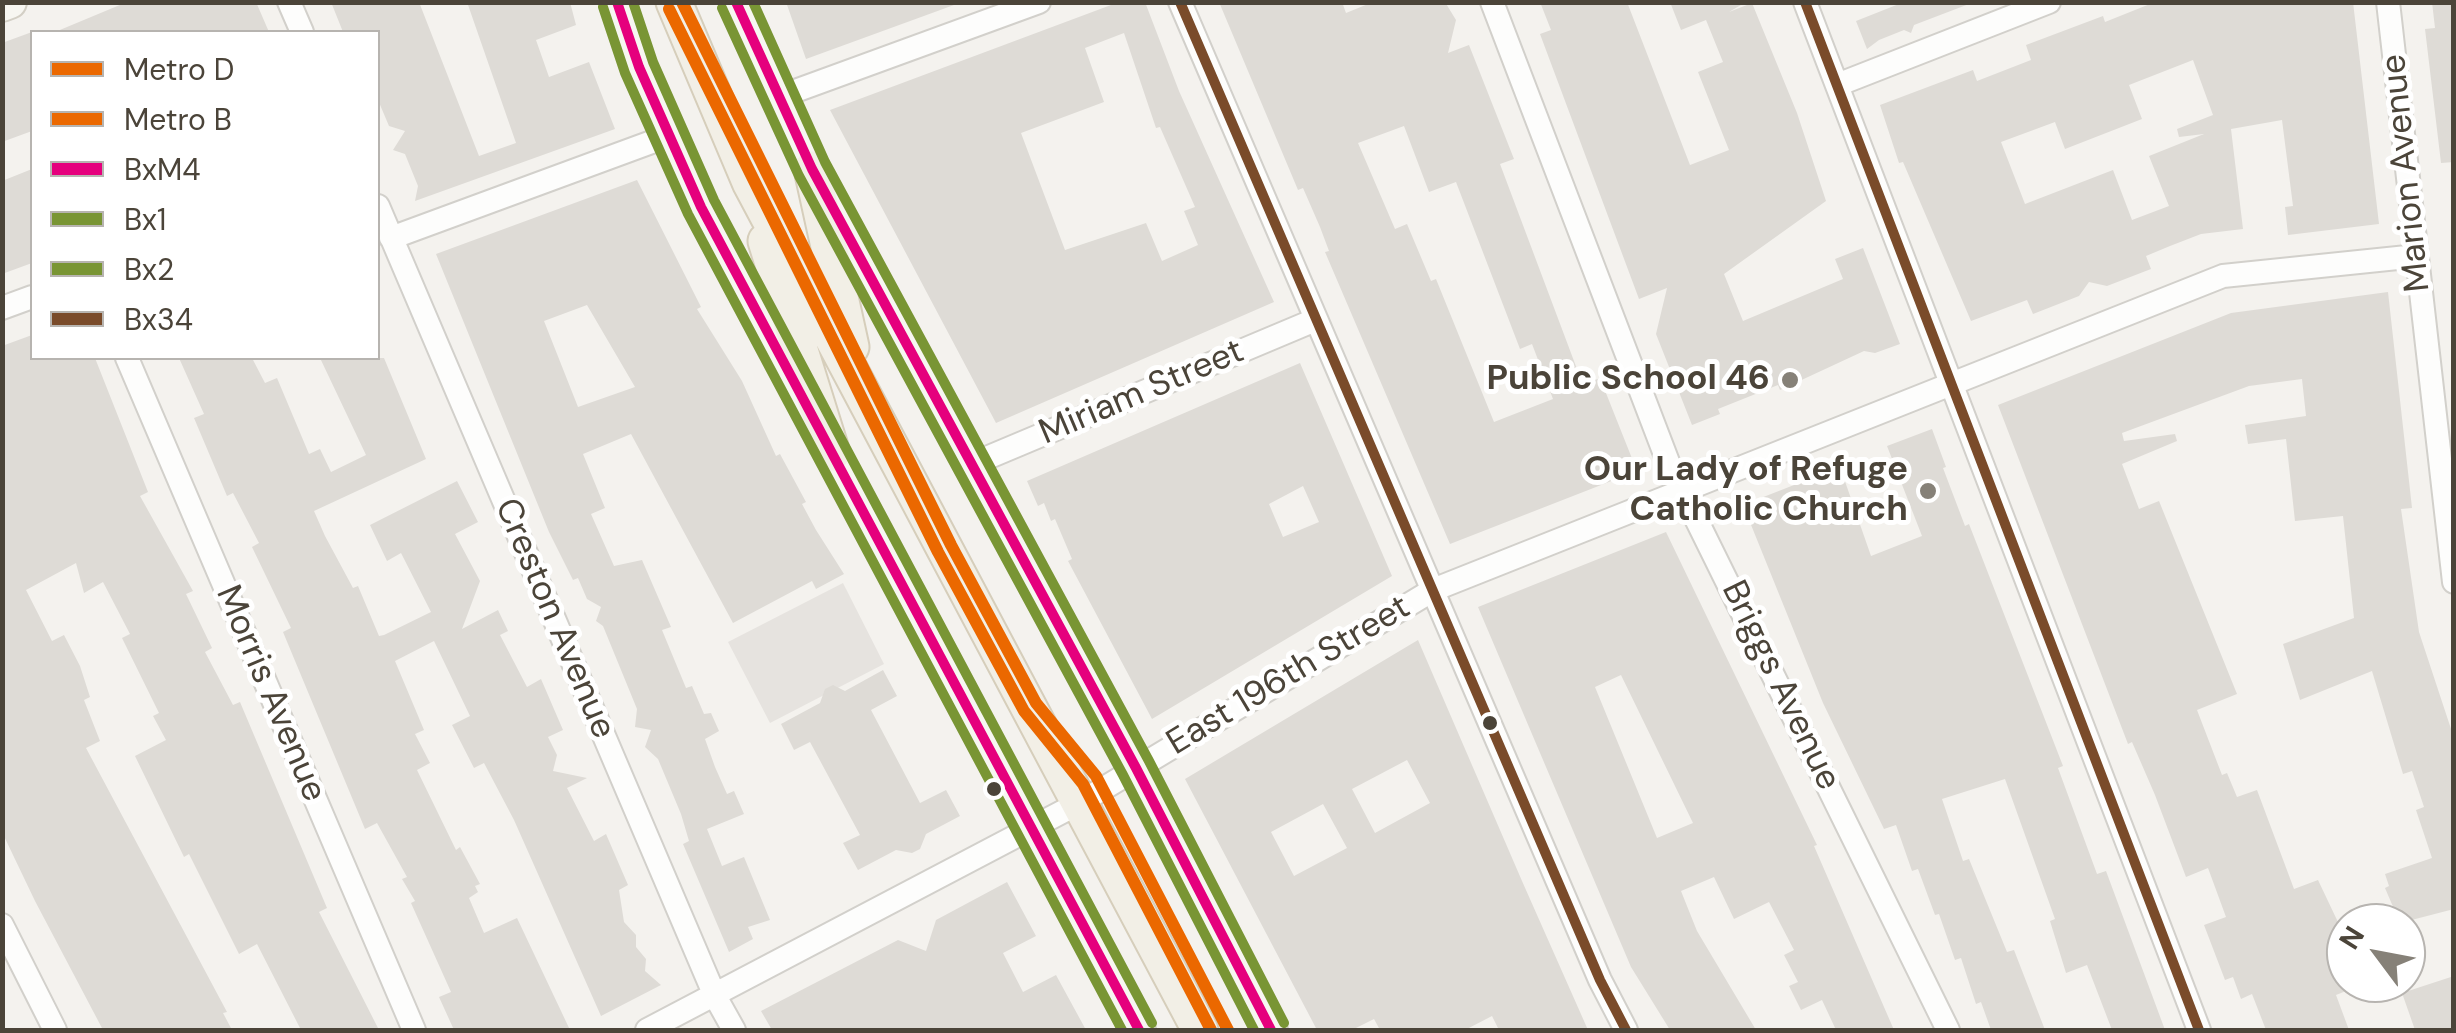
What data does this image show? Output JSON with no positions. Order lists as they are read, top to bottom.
{
  "streets": {
    "street": [
      "Marion Avenue",
      "Miriam Street",
      "Creston Avenue",
      "East 196th Street",
      "Briggs Avenue",
      "Morris Avenue"
    ]
  },
  "crossings": [
    ["Marion Avenue", "East 196th Street"],
    ["Creston Avenue", "East 196th Street"],
    ["East 196th Street", "Briggs Avenue"]
  ],
  "places": ["Public School 46", "Our Lady of Refuge Catholic Church"],
  "lines": [
    "metro line D",
    "transit line BxM4",
    "transit line Bx2",
    "transit line Bx34",
    "transit line Bx1",
    "metro line B"
  ],
  "legend": [
    "Metro D",
    "Metro B",
    "BxM4",
    "Bx1",
    "Bx2",
    "Bx34"
  ],
  "north": "top left"
}
